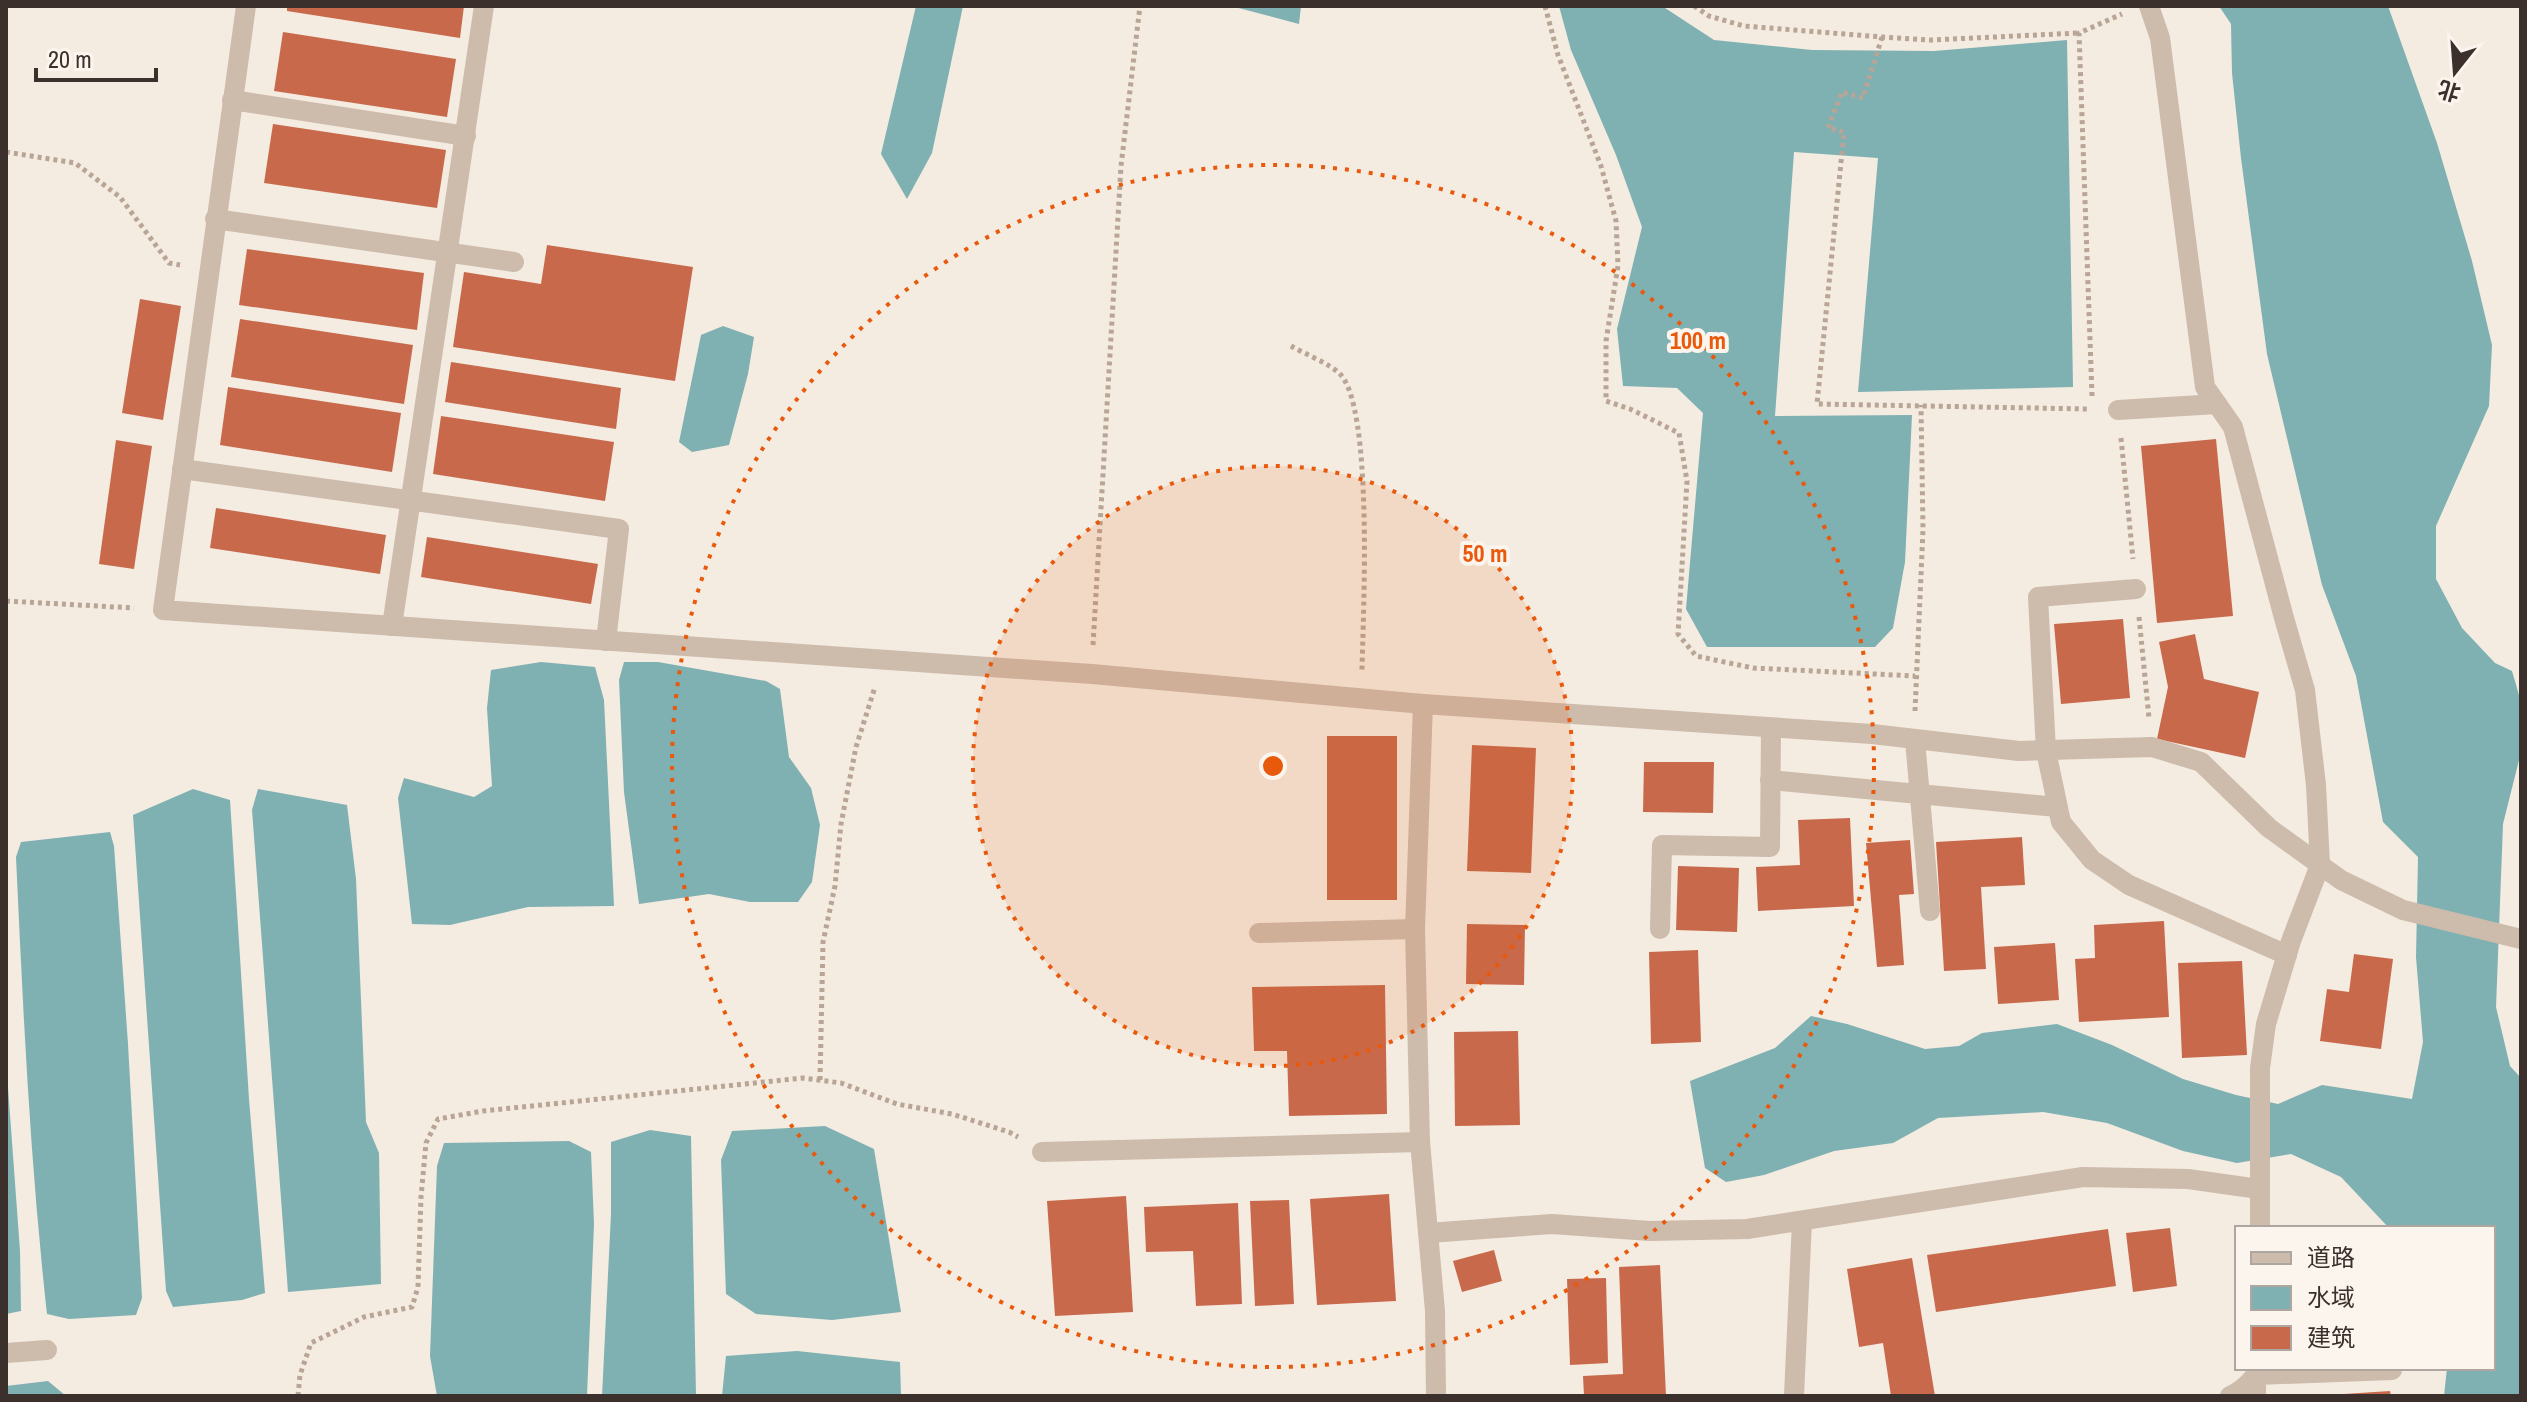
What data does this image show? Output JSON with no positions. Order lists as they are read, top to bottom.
{
  "legend": ["道路", "水域", "建筑"],
  "scale_bar": "20 m",
  "north": "bottom",
  "rings": ["100 m", "50 m"]
}
